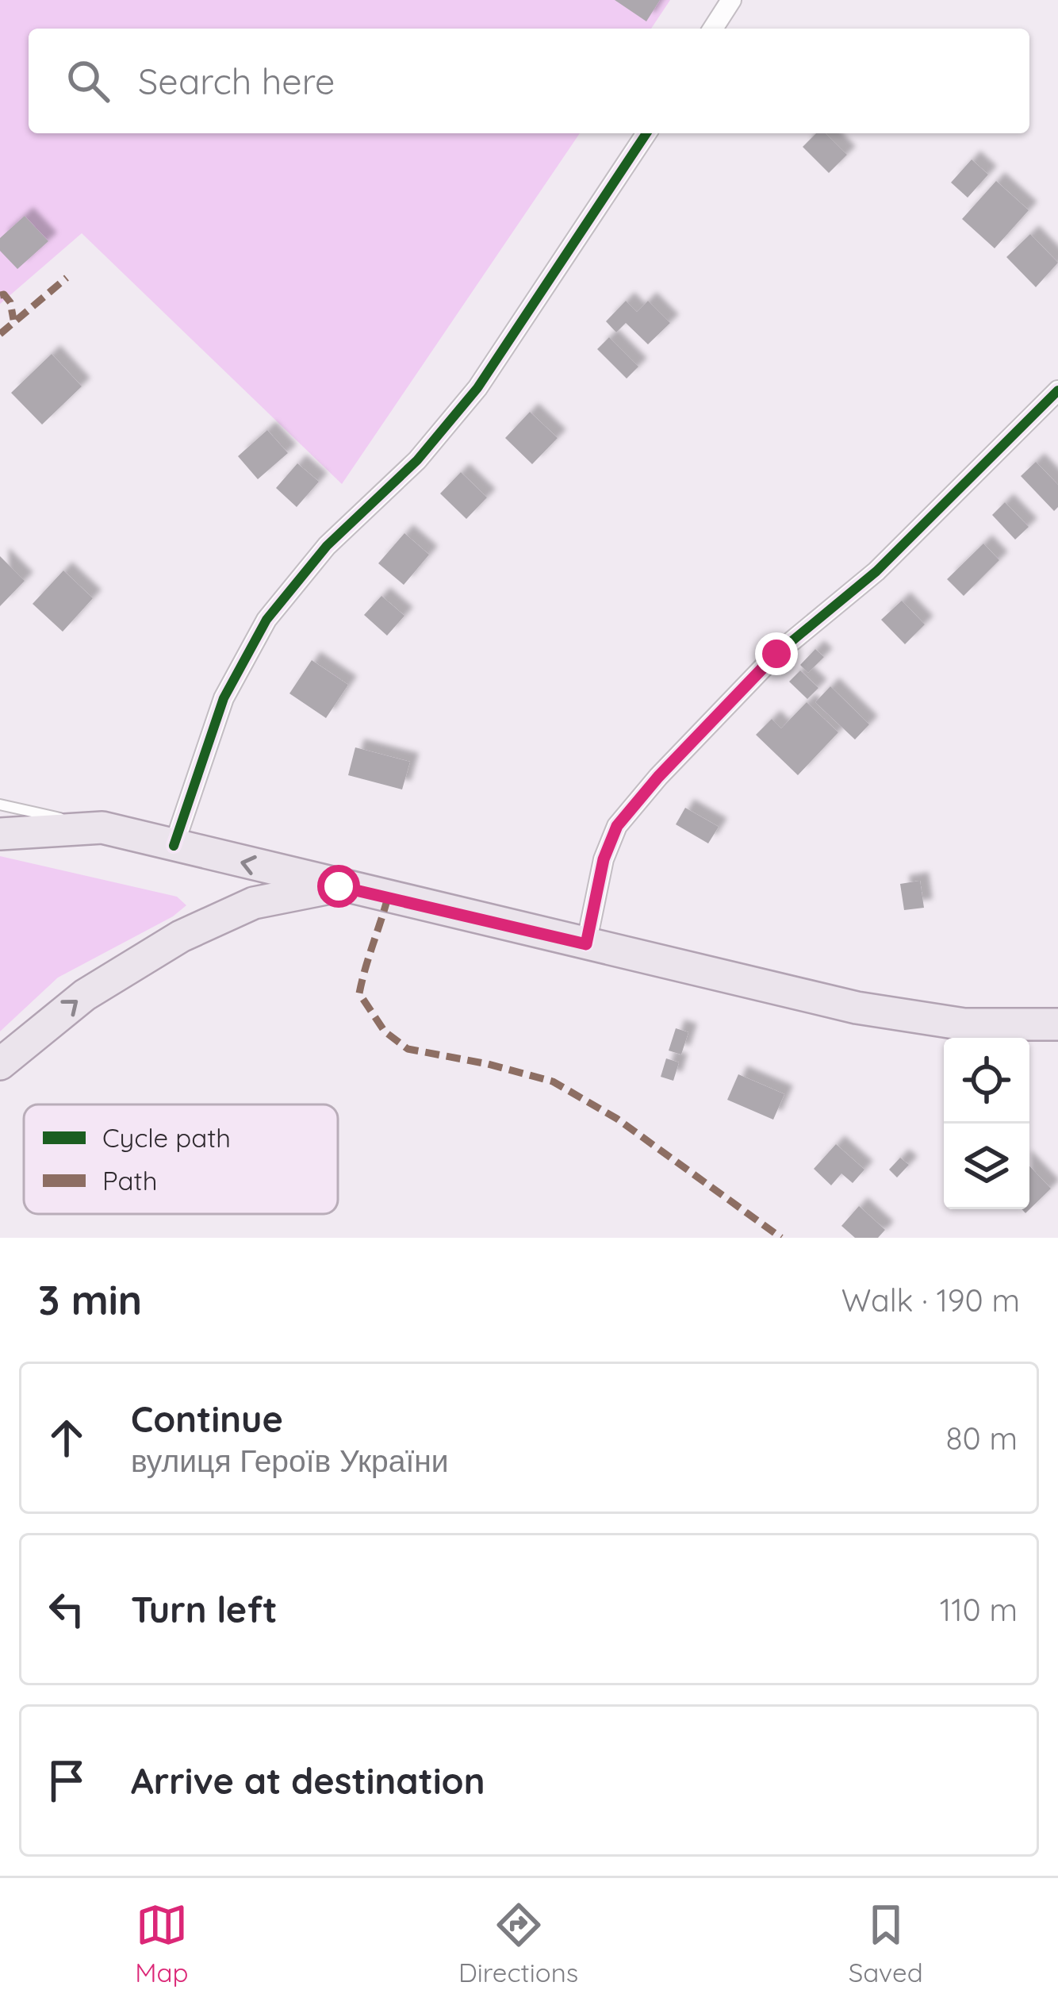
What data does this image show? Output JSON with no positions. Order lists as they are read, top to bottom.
{
  "legend": ["Cycle path", "Path"],
  "page": {
    "search": "Search here",
    "heading": ["3 min", "Walk · 190 m"],
    "list": [
      ["Continue", "вулиця Героїв України", "80 m"],
      ["Turn left", "110 m"],
      "Arrive at destination"
    ],
    "nav": ["Map", "Directions", "Saved"]
  }
}
